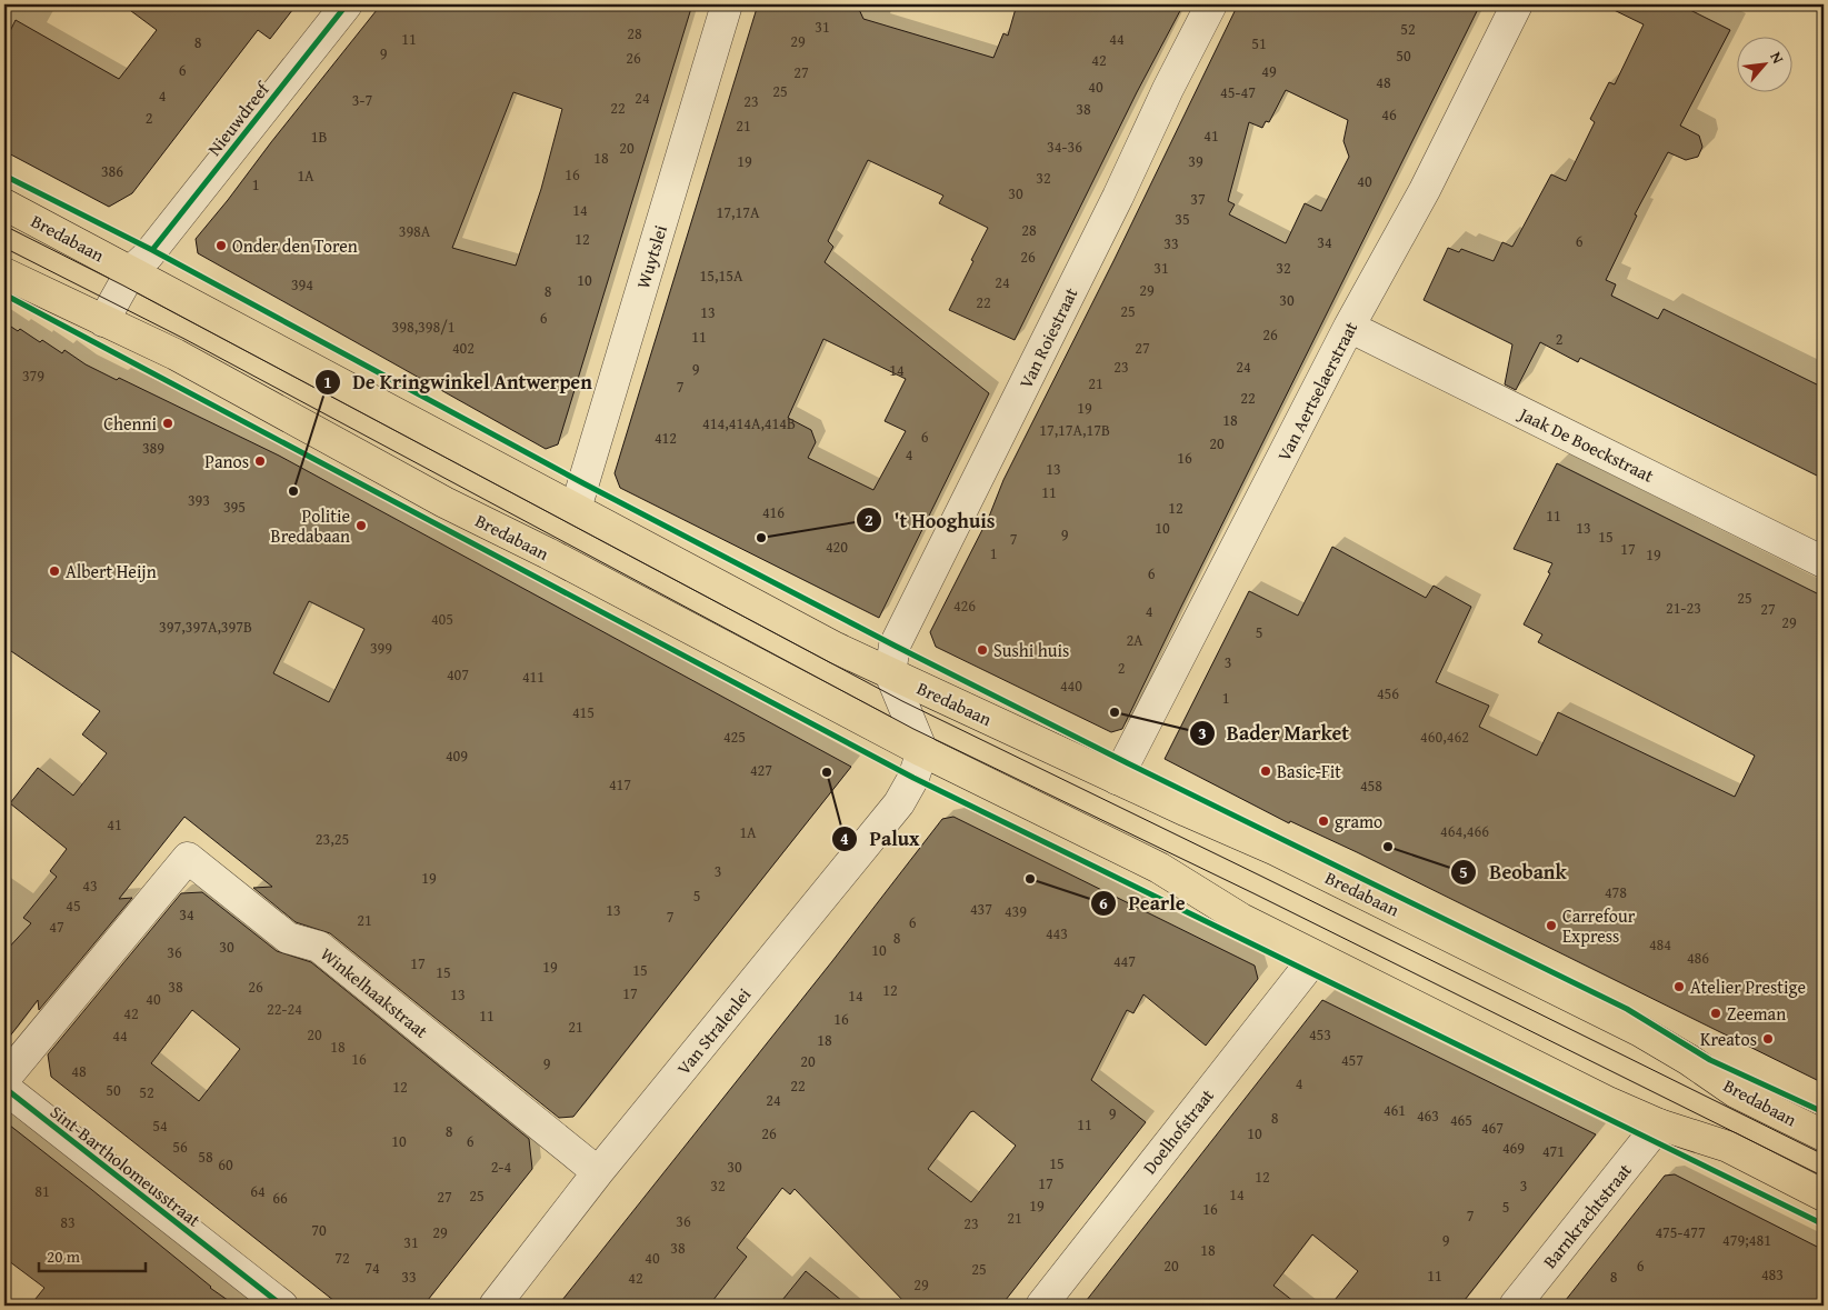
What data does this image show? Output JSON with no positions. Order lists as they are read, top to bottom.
{
  "streets": {
    "main road": ["Bredabaan"],
    "street": [
      "Nieuwdreef",
      "Wuytslei",
      "Van Roiestraat",
      "Van Aertselaerstraat",
      "Jaak De Boeckstraat",
      "Winkelhaakstraat",
      "Van Stralenlei",
      "Doelhofstraat",
      "Sint-Bartholomeusstraat",
      "Barnkrachtstraat"
    ]
  },
  "crossings": [
    ["Nieuwdreef", "Bredabaan"],
    ["Bredabaan", "Wuytslei"],
    ["Bredabaan", "Van Roiestraat"],
    ["Bredabaan", "Van Aertselaerstraat"],
    ["Bredabaan", "Van Stralenlei"],
    ["Bredabaan", "Doelhofstraat"],
    ["Bredabaan", "Barnkrachtstraat"],
    ["Van Aertselaerstraat", "Jaak De Boeckstraat"],
    ["Winkelhaakstraat", "Van Stralenlei"]
  ],
  "places": [
    "Onder den Toren",
    "Chenni",
    "Panos",
    "De Kringwinkel Antwerpen",
    "Politie Bredabaan",
    "'t Hooghuis",
    "Albert Heijn",
    "Sushi huis",
    "Bader Market",
    "Basic-Fit",
    "Palux",
    "gramo",
    "Beobank",
    "Pearle",
    "Carrefour Express",
    "Atelier Prestige",
    "Zeeman",
    "Kreatos"
  ],
  "house_numbers": [
    "31",
    "52",
    "28",
    "11",
    "44",
    "29",
    "8",
    "51",
    "9",
    "50",
    "26",
    "42",
    "6",
    "49",
    "27",
    "48",
    "40",
    "25",
    "45-47",
    "4",
    "24",
    "3-7",
    "23",
    "22",
    "38",
    "46",
    "2",
    "21",
    "41",
    "1B",
    "34-36",
    "20",
    "18",
    "19",
    "39",
    "386",
    "16",
    "1A",
    "32",
    "40",
    "1",
    "30",
    "37",
    "14",
    "17,17A",
    "35",
    "28",
    "398A",
    "12",
    "6",
    "34",
    "33",
    "26",
    "31",
    "32",
    "15,15A",
    "10",
    "24",
    "394",
    "29",
    "8",
    "30",
    "22",
    "25",
    "13",
    "6",
    "398,398/1",
    "26",
    "11",
    "2",
    "402",
    "27",
    "23",
    "24",
    "9",
    "14",
    "379",
    "21",
    "7",
    "22",
    "19",
    "18",
    "414,414A,414B",
    "17,17A,17B",
    "6",
    "412",
    "20",
    "389",
    "4",
    "16",
    "13",
    "11",
    "393",
    "395",
    "12",
    "416",
    "11",
    "10",
    "13",
    "9",
    "15",
    "7",
    "420",
    "17",
    "1",
    "19",
    "6",
    "25",
    "426",
    "21-23",
    "27",
    "4",
    "405",
    "29",
    "397,397A,397B",
    "5",
    "2A",
    "399",
    "3",
    "2",
    "407",
    "411",
    "440",
    "456",
    "1",
    "415",
    "425",
    "460,462",
    "409",
    "427",
    "417",
    "458",
    "41",
    "464,466",
    "1A",
    "23,25",
    "3",
    "19",
    "43",
    "478",
    "5",
    "45",
    "437",
    "13",
    "439",
    "34",
    "7",
    "21",
    "6",
    "47",
    "443",
    "8",
    "484",
    "30",
    "10",
    "36",
    "486",
    "447",
    "17",
    "19",
    "15",
    "15",
    "38",
    "26",
    "12",
    "17",
    "13",
    "14",
    "40",
    "22-24",
    "42",
    "11",
    "16",
    "21",
    "20",
    "453",
    "44",
    "18",
    "18",
    "16",
    "457",
    "20",
    "9",
    "48",
    "4",
    "22",
    "12",
    "50",
    "52",
    "24",
    "461",
    "9",
    "463",
    "8",
    "465",
    "11",
    "54",
    "467",
    "8",
    "26",
    "10",
    "10",
    "6",
    "56",
    "469",
    "471",
    "58",
    "15",
    "60",
    "2-4",
    "30",
    "12",
    "17",
    "32",
    "3",
    "81",
    "64",
    "14",
    "25",
    "27",
    "66",
    "19",
    "5",
    "16",
    "7",
    "21",
    "36",
    "83",
    "23",
    "70",
    "29",
    "475-477",
    "9",
    "479;481",
    "31",
    "38",
    "18",
    "72",
    "40",
    "20",
    "6",
    "74",
    "25",
    "483",
    "11",
    "33",
    "8",
    "42",
    "29"
  ],
  "scale_bar": "20 m",
  "north": "top right"
}
